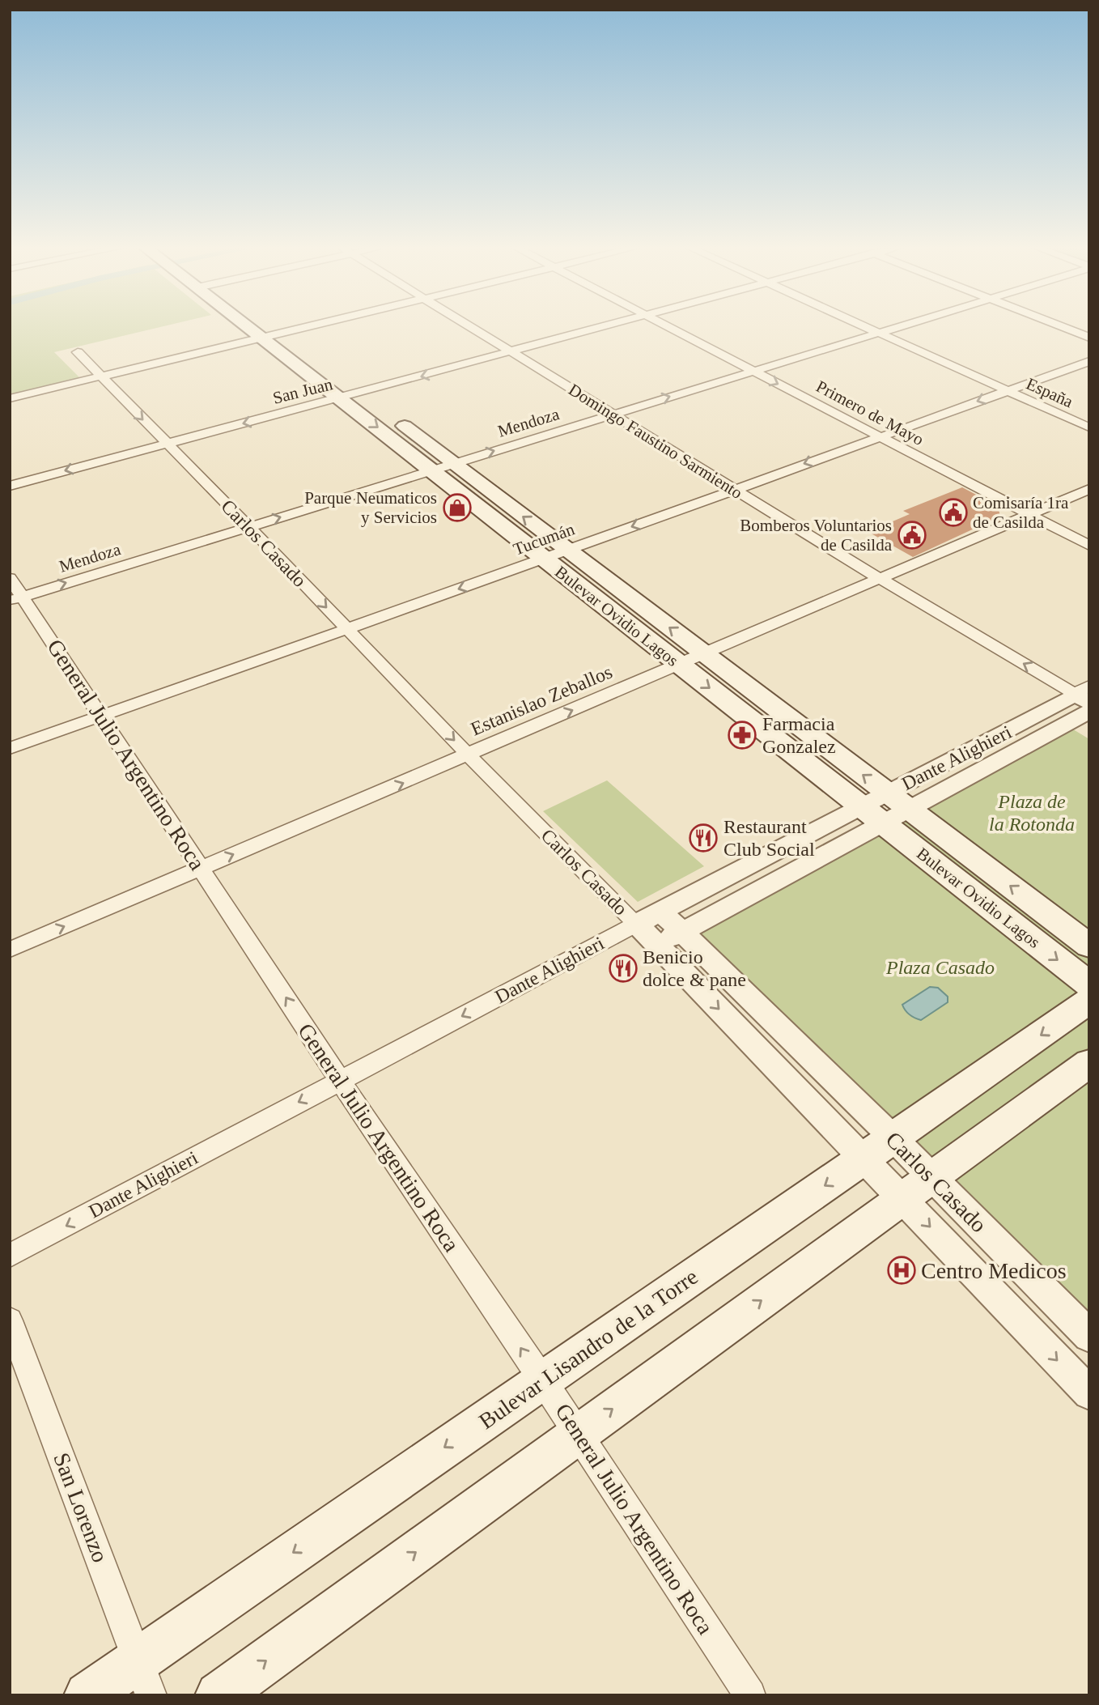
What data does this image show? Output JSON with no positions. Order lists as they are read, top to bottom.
{
  "streets": {
    "main road": ["Bulevar Ovidio Lagos", "Bulevar Lisandro de la Torre"],
    "street": [
      "San Juan",
      "España",
      "Primero de Mayo",
      "Mendoza",
      "Domingo Faustino Sarmiento",
      "Tucumán",
      "Carlos Casado",
      "Estanislao Zeballos",
      "General Julio Argentino Roca",
      "Dante Alighieri",
      "San Lorenzo"
    ]
  },
  "crossings": [
    ["San Juan", "Domingo Faustino Sarmiento"],
    ["San Juan", "Carlos Casado"],
    ["San Juan", "Bulevar Ovidio Lagos"],
    ["España", "Mendoza"],
    ["España", "Tucumán"],
    ["Primero de Mayo", "Mendoza"],
    ["Primero de Mayo", "Tucumán"],
    ["Primero de Mayo", "Estanislao Zeballos"],
    ["Mendoza", "Domingo Faustino Sarmiento"],
    ["Mendoza", "Carlos Casado"],
    ["Mendoza", "Bulevar Ovidio Lagos"],
    ["Mendoza", "General Julio Argentino Roca"],
    ["Domingo Faustino Sarmiento", "Tucumán"],
    ["Domingo Faustino Sarmiento", "Estanislao Zeballos"],
    ["Domingo Faustino Sarmiento", "Dante Alighieri"],
    ["Tucumán", "Carlos Casado"],
    ["Tucumán", "Bulevar Ovidio Lagos"],
    ["Tucumán", "General Julio Argentino Roca"],
    ["Carlos Casado", "Estanislao Zeballos"],
    ["Carlos Casado", "Dante Alighieri"],
    ["Carlos Casado", "Bulevar Lisandro de la Torre"],
    ["Bulevar Ovidio Lagos", "Estanislao Zeballos"],
    ["Bulevar Ovidio Lagos", "Dante Alighieri"],
    ["Estanislao Zeballos", "General Julio Argentino Roca"],
    ["General Julio Argentino Roca", "Dante Alighieri"],
    ["General Julio Argentino Roca", "Bulevar Lisandro de la Torre"],
    ["Bulevar Lisandro de la Torre", "San Lorenzo"]
  ],
  "one_way": [
    "Mendoza",
    "Tucumán",
    "Estanislao Zeballos",
    "General Julio Argentino Roca",
    "Dante Alighieri"
  ],
  "parks": ["Plaza de la Rotonda", "Plaza Casado"],
  "places": {
    "shop": ["Parque Neumaticos y Servicios"],
    "public building": ["Comisaría 1ra de Casilda", "Bomberos Voluntarios de Casilda"],
    "pharmacy": ["Farmacia Gonzalez"],
    "restaurant": ["Restaurant Club Social", "Benicio dolce & pane"],
    "hospital": ["Centro Medicos"]
  }
}
